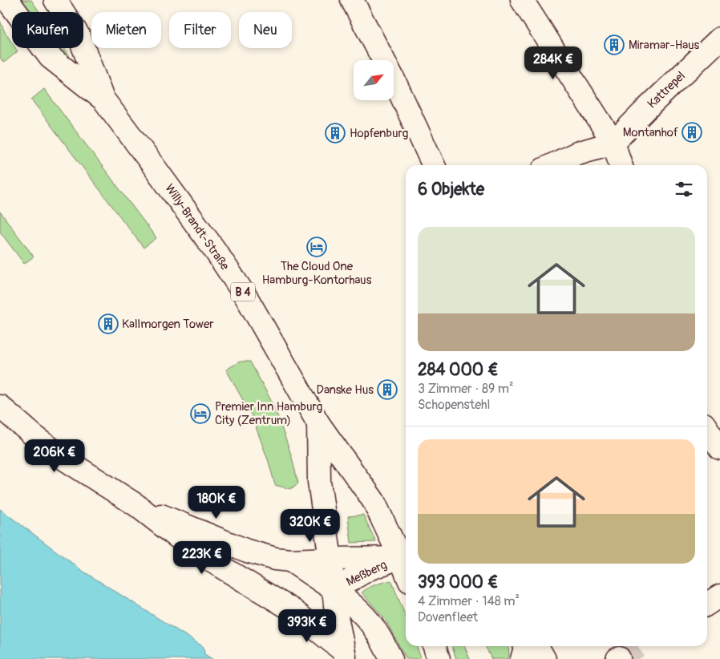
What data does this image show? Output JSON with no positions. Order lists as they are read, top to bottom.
{
  "streets": {
    "main road": [
      "Kattrepel",
      "Willy-Brandt-Straße",
      "B 4",
      "Meßberg"
    ]
  },
  "crossings": [
    ["Willy-Brandt-Straße", "Meßberg"]
  ],
  "places": {
    "building": [
      "Miramar-Haus",
      "Montanhof",
      "Hopfenburg",
      "Kallmorgen Tower",
      "Danske Hus"
    ],
    "hotel": ["The Cloud One Hamburg-Kontorhaus", "Premier Inn Hamburg City (Zentrum)"]
  },
  "north": "top right",
  "page": {
    "chip": [
      "Kaufen",
      "Mieten",
      "Filter",
      "Neu"
    ],
    "price": [
      "284K €",
      "206K €",
      "180K €",
      "320K €",
      "223K €",
      "393K €"
    ],
    "heading": "6 Objekte",
    "list": [
      {
        "name": "284 000 €",
        "note": "3 Zimmer · 89 m² · Schopenstehl"
      },
      {
        "name": "393 000 €",
        "note": "4 Zimmer · 148 m² · Dovenfleet"
      }
    ]
  }
}
